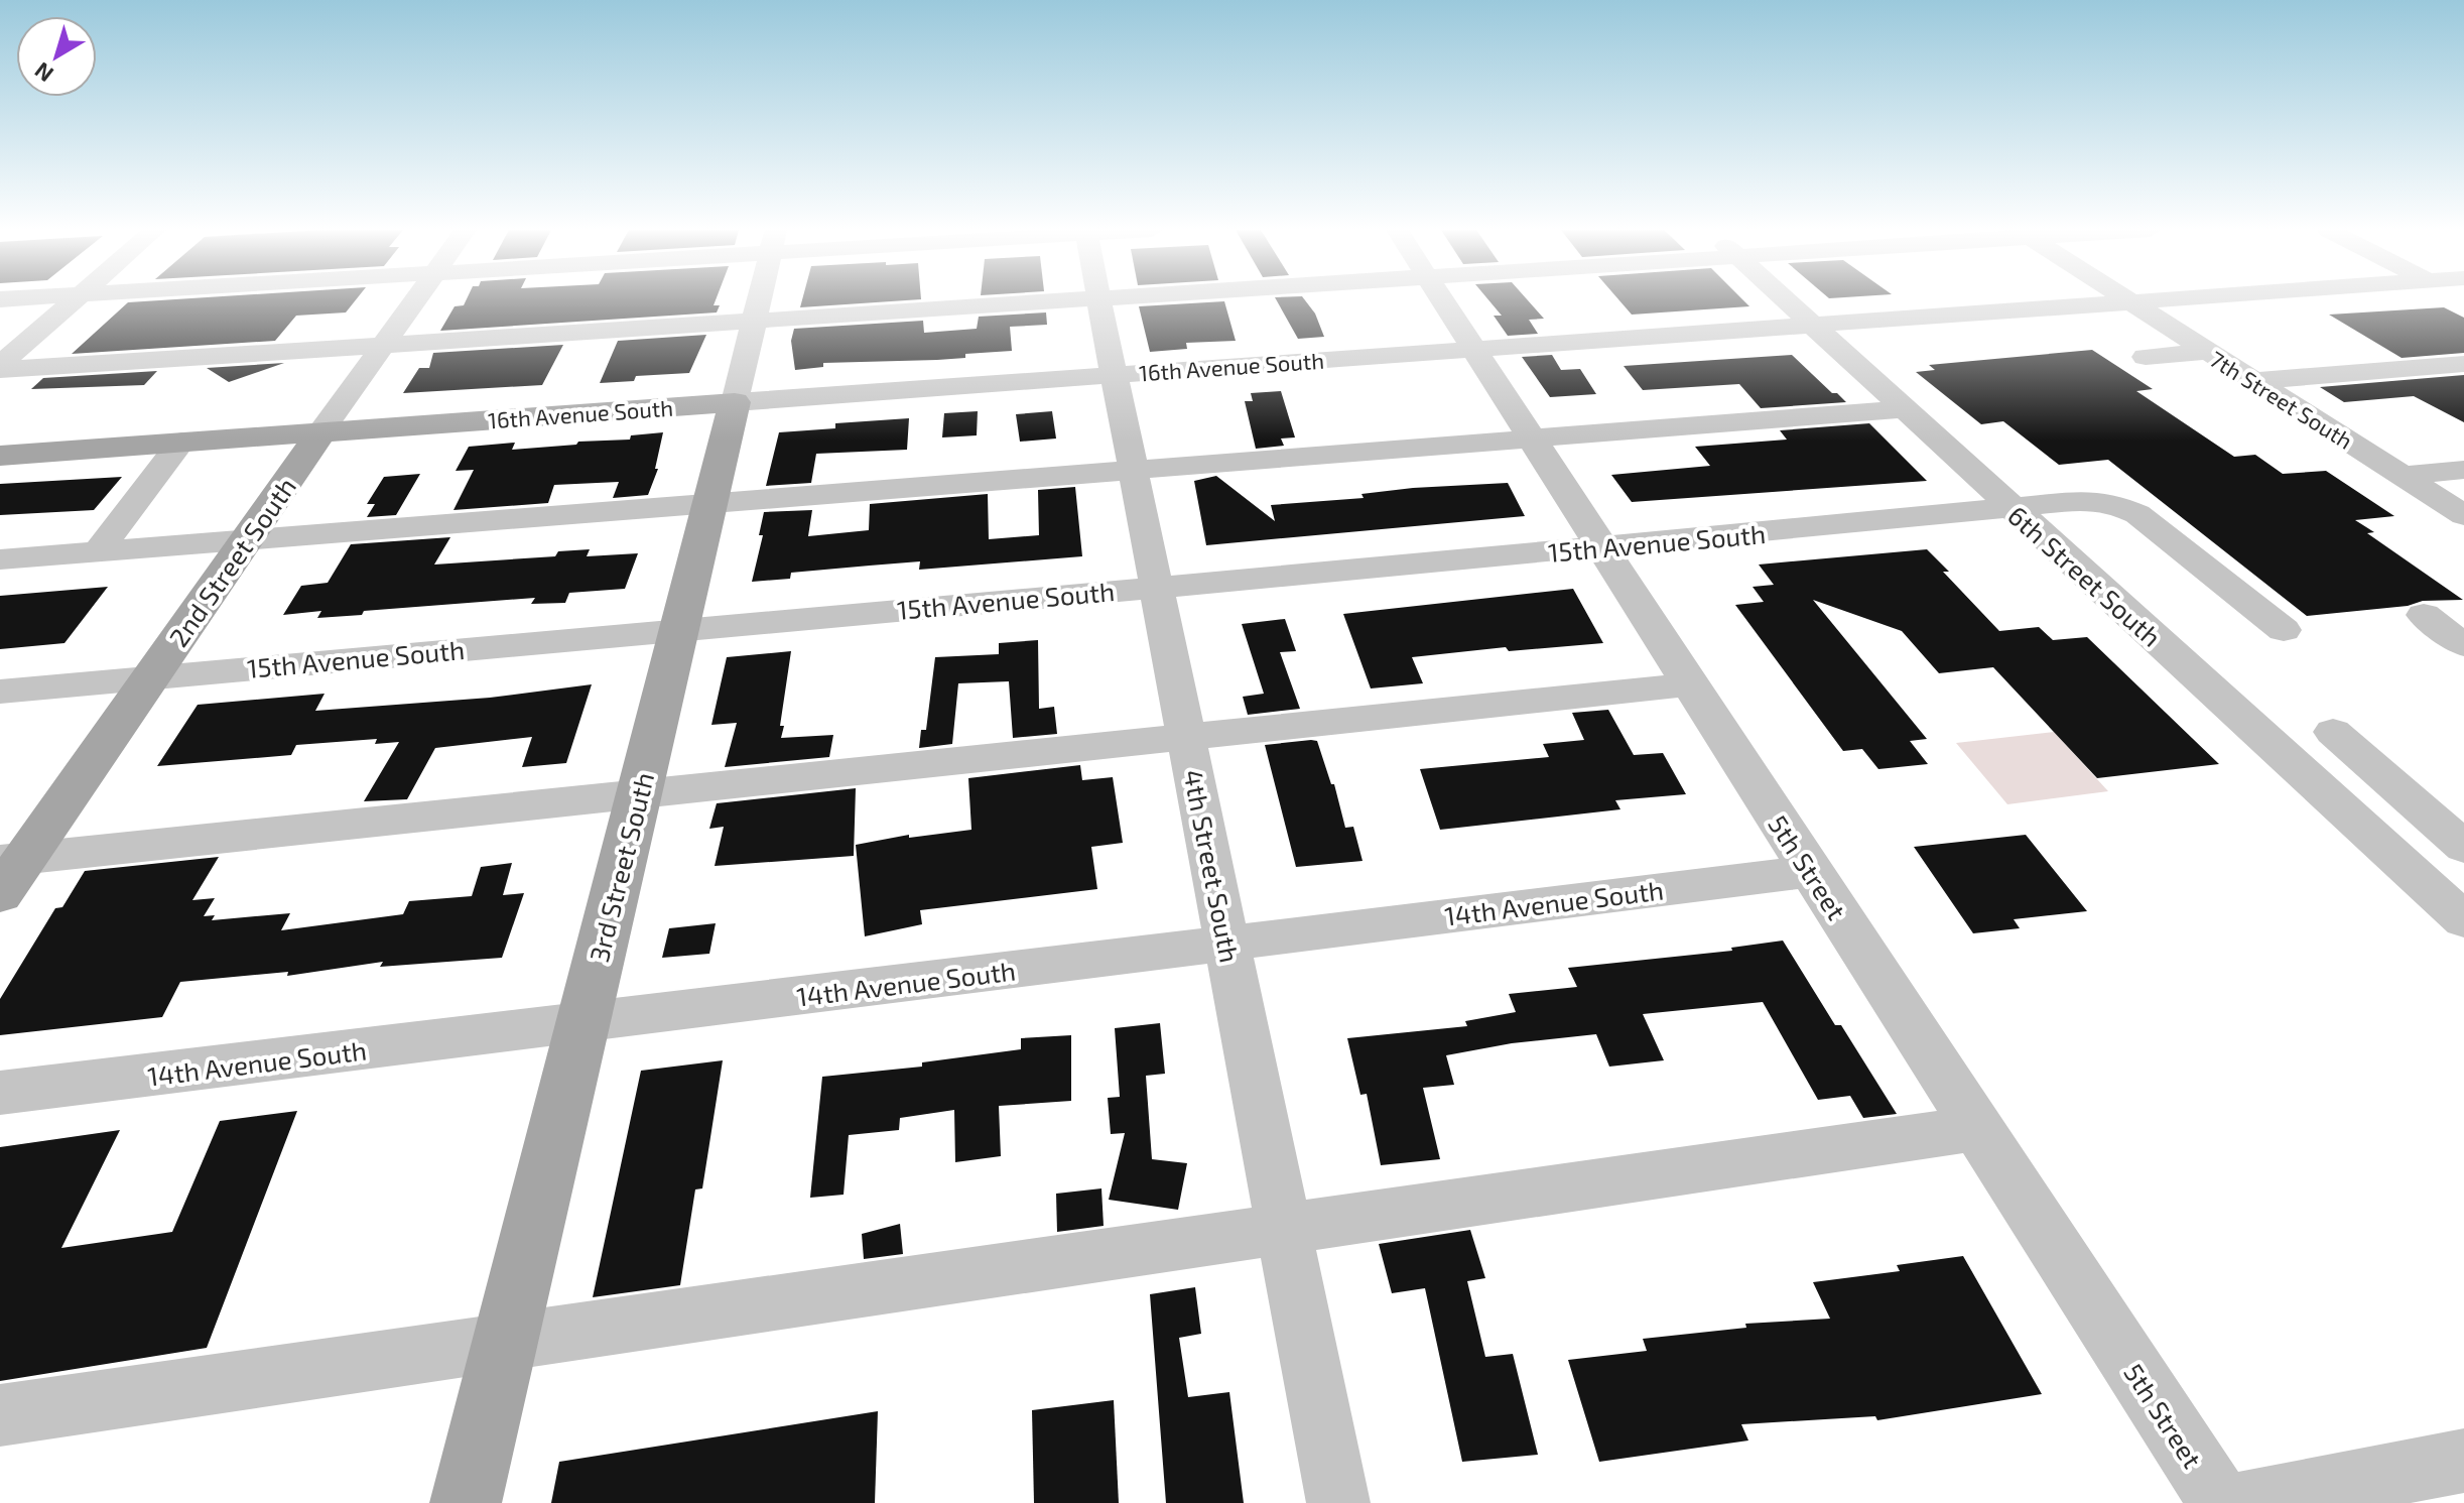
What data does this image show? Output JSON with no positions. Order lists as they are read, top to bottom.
{
  "streets": {
    "main road": ["16th Avenue South", "2nd Street South", "3rd Street South"],
    "street": [
      "7th Street South",
      "15th Avenue South",
      "6th Street South",
      "4th Street South",
      "5th Street",
      "14th Avenue South"
    ]
  },
  "crossings": [
    ["16th Avenue South", "7th Street South"],
    ["16th Avenue South", "2nd Street South"],
    ["16th Avenue South", "6th Street South"],
    ["16th Avenue South", "4th Street South"],
    ["16th Avenue South", "3rd Street South"],
    ["16th Avenue South", "5th Street"],
    ["15th Avenue South", "2nd Street South"],
    ["15th Avenue South", "6th Street South"],
    ["15th Avenue South", "4th Street South"],
    ["15th Avenue South", "3rd Street South"],
    ["15th Avenue South", "5th Street"],
    ["4th Street South", "14th Avenue South"],
    ["3rd Street South", "14th Avenue South"],
    ["5th Street", "14th Avenue South"]
  ],
  "north": "bottom left"
}
